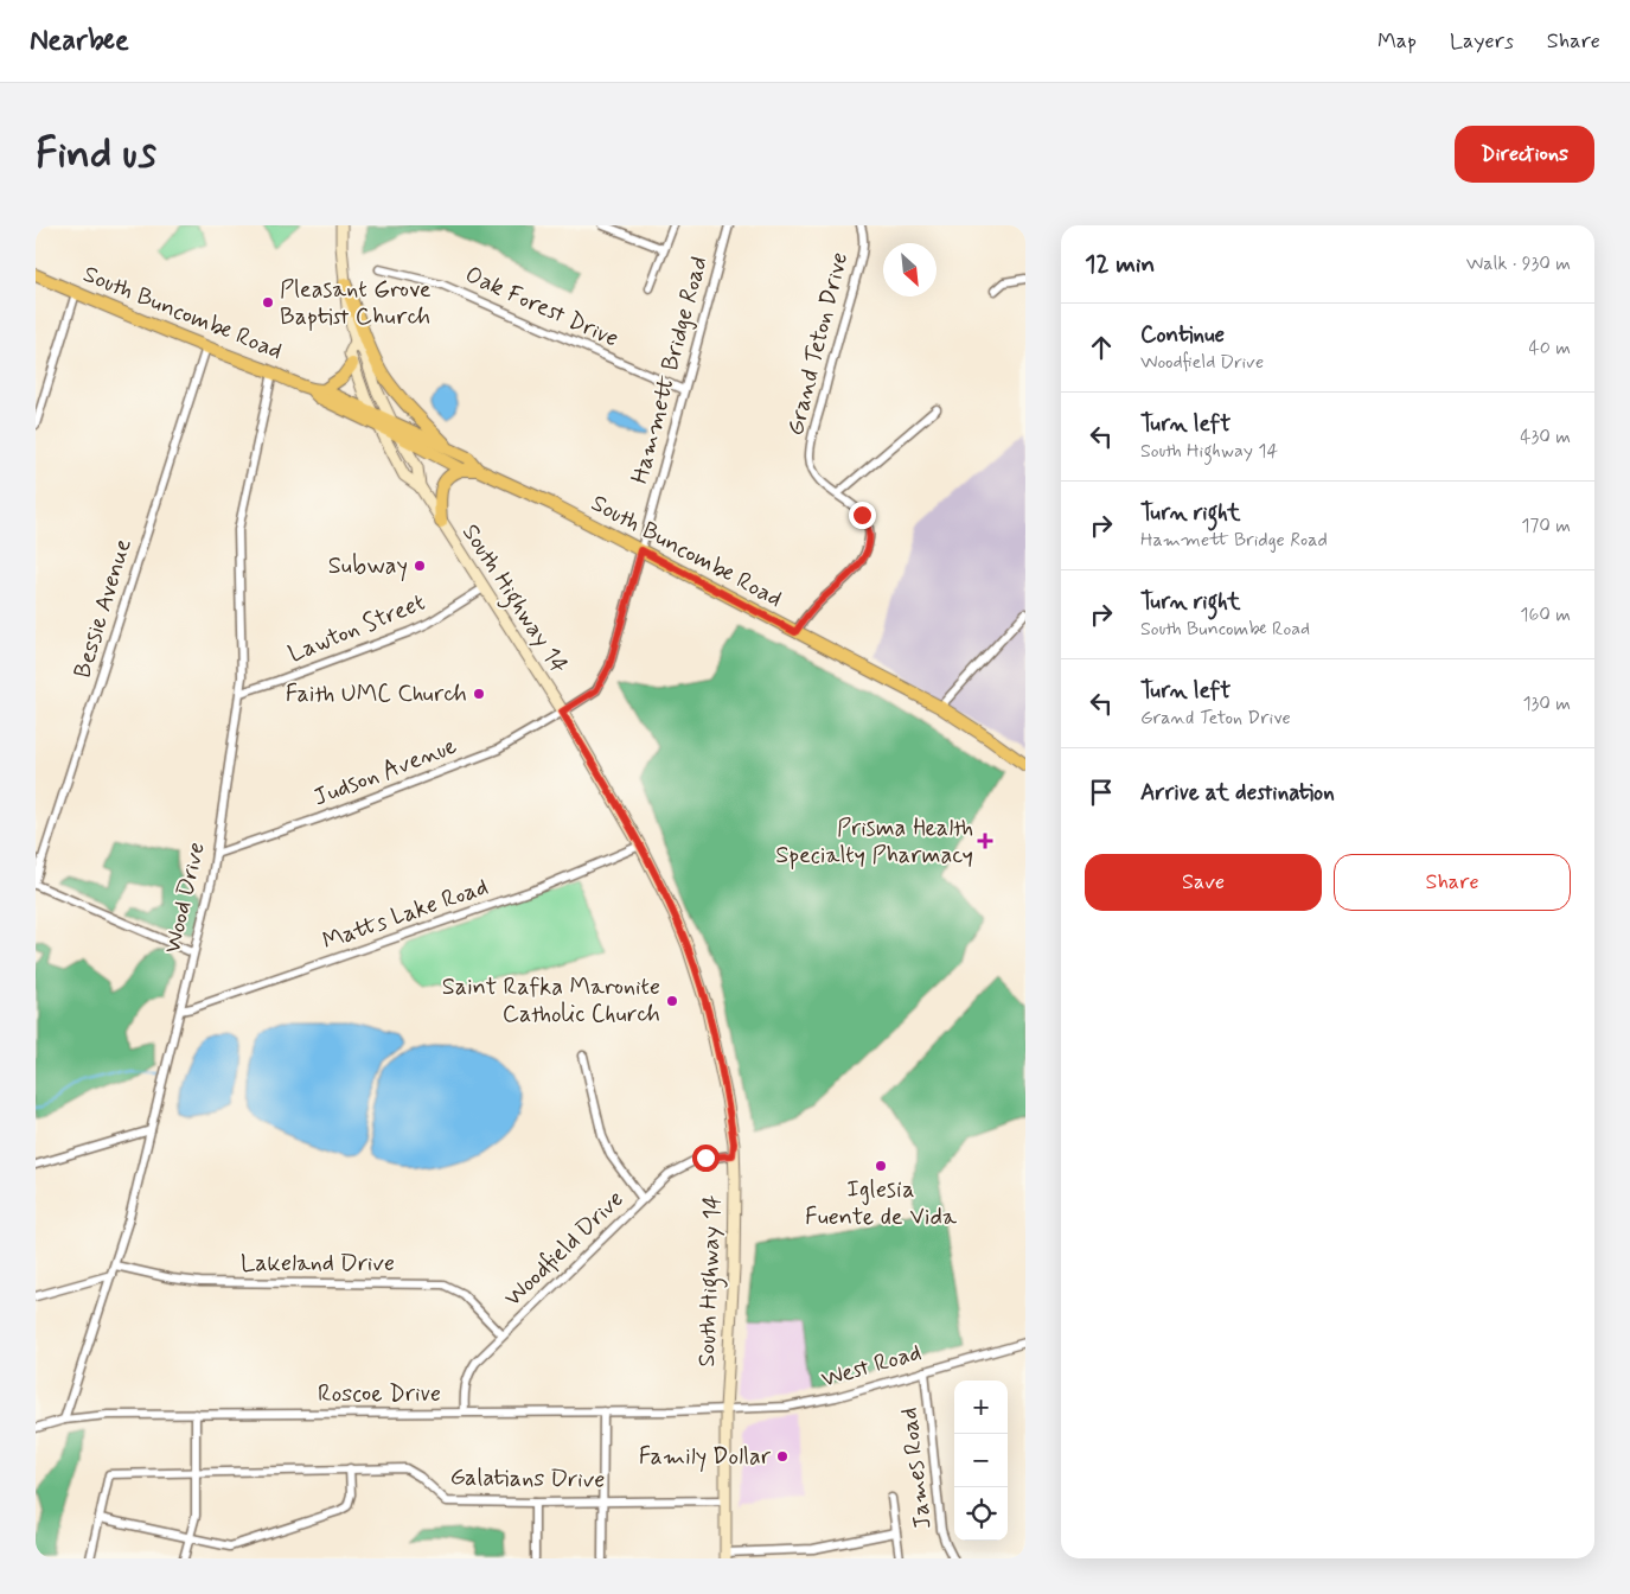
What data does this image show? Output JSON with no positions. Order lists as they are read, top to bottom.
{
  "streets": {
    "main road": ["South Buncombe Road", "South Highway 14"],
    "street": [
      "Oak Forest Drive",
      "Grand Teton Drive",
      "Hammett Bridge Road",
      "Bessie Avenue",
      "Lawton Street",
      "Judson Avenue",
      "Wood Drive",
      "Matts Lake Road",
      "Woodfield Drive",
      "Lakeland Drive",
      "West Road",
      "Roscoe Drive",
      "James Road",
      "Galatians Drive"
    ]
  },
  "crossings": [
    ["Oak Forest Drive", "Hammett Bridge Road"],
    ["South Buncombe Road", "Grand Teton Drive"],
    ["South Buncombe Road", "Hammett Bridge Road"],
    ["South Buncombe Road", "South Highway 14"],
    ["South Buncombe Road", "Bessie Avenue"],
    ["South Buncombe Road", "Wood Drive"],
    ["Hammett Bridge Road", "South Highway 14"],
    ["Hammett Bridge Road", "Judson Avenue"],
    ["South Highway 14", "Lawton Street"],
    ["South Highway 14", "Judson Avenue"],
    ["South Highway 14", "Matts Lake Road"],
    ["South Highway 14", "Woodfield Drive"],
    ["South Highway 14", "West Road"],
    ["South Highway 14", "Roscoe Drive"],
    ["South Highway 14", "Galatians Drive"],
    ["Lawton Street", "Wood Drive"],
    ["Judson Avenue", "Wood Drive"],
    ["Wood Drive", "Matts Lake Road"],
    ["Wood Drive", "Lakeland Drive"],
    ["Wood Drive", "Roscoe Drive"],
    ["Woodfield Drive", "Lakeland Drive"],
    ["Woodfield Drive", "Roscoe Drive"],
    ["West Road", "Roscoe Drive"],
    ["West Road", "James Road"]
  ],
  "places": {
    "other": [
      "Pleasant Grove Baptist Church",
      "Subway",
      "Faith UMC Church",
      "Saint Rafka Maronite Catholic Church",
      "Iglesia Fuente de Vida",
      "Family Dollar"
    ],
    "health": ["Prisma Health Specialty Pharmacy"]
  },
  "north": "bottom right",
  "page": {
    "header": "Nearbee",
    "nav": ["Map", "Layers", "Share"],
    "buttons": [
      "Directions",
      ["Save", "Share"]
    ],
    "title": "Find us",
    "heading": ["12 min", "Walk · 930 m"],
    "list": [
      ["Continue", "Woodfield Drive", "40 m"],
      ["Turn left", "South Highway 14", "430 m"],
      ["Turn right", "Hammett Bridge Road", "170 m"],
      ["Turn right", "South Buncombe Road", "160 m"],
      ["Turn left", "Grand Teton Drive", "130 m"],
      "Arrive at destination"
    ],
    "map_buttons": ["+", "−"]
  }
}
